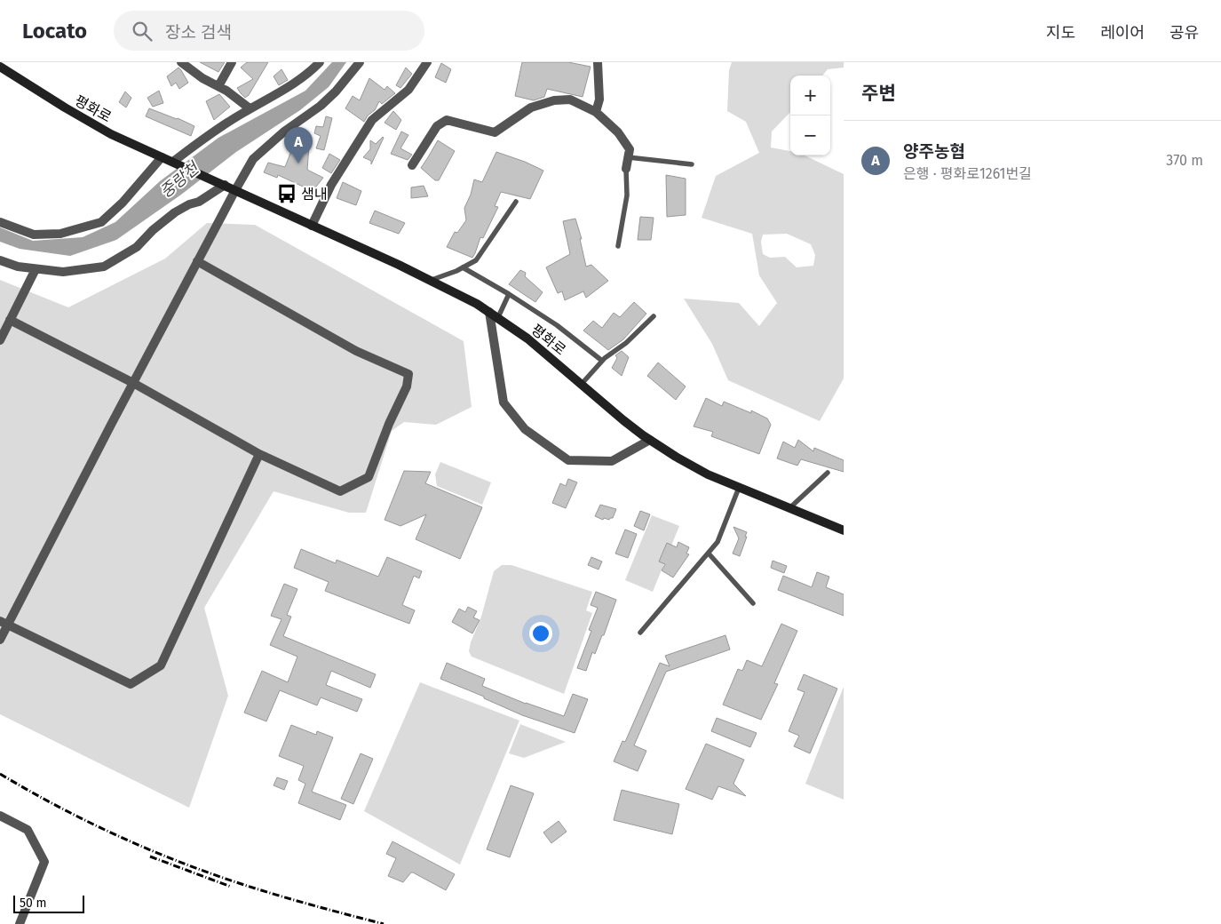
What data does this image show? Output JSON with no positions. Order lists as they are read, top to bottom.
{
  "streets": {
    "main road": ["평화로"]
  },
  "water": ["중랑천"],
  "places": {
    "bus stop": ["샘내"]
  },
  "scale_bar": "50 m",
  "page": {
    "header": "Locato",
    "search": "장소 검색",
    "nav": ["지도", "레이어", "공유"],
    "heading": "주변",
    "map_buttons": ["+", "−"],
    "list": [
      {
        "mark": "A",
        "name": "양주농협",
        "note": "은행 · 평화로1261번길",
        "value": "370 m"
      }
    ],
    "pins": "A",
    "scale": "50 m"
  }
}
